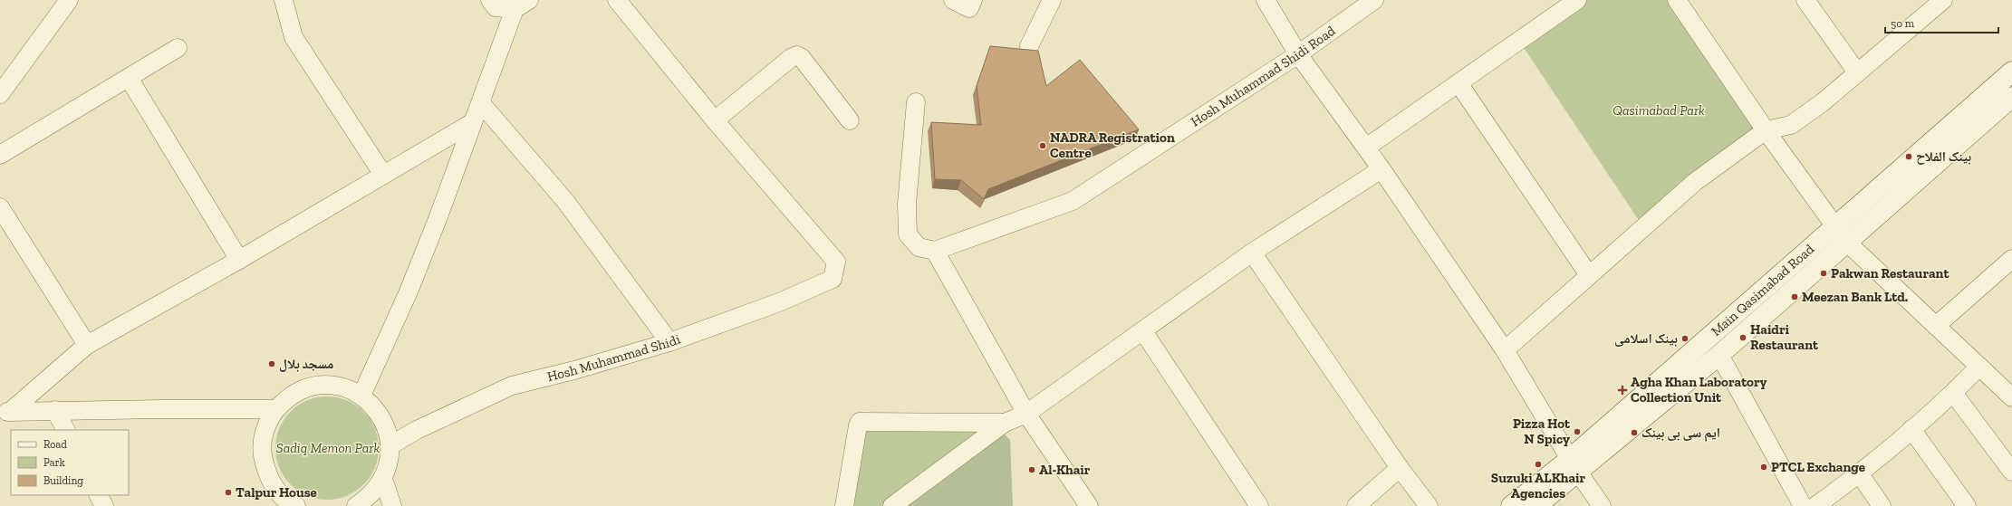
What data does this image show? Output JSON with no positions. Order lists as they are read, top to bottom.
{
  "streets": {
    "main road": ["Main Qasimabad Road"],
    "street": ["Hosh Muhammad Shidi Road", "Hosh Muhammad Shidi"]
  },
  "parks": ["Qasimabad Park", "Sadiq Memon Park"],
  "places": {
    "other": [
      "NADRA Registration Centre",
      "بینک الفلاح",
      "Pakwan Restaurant",
      "Meezan Bank Ltd.",
      "Haidri Restaurant",
      "بینک اسلامی",
      "مسجد بلال",
      "Pizza Hot N Spicy",
      "ایم سی بی بینک",
      "Suzuki ALKhair Agencies",
      "PTCL Exchange",
      "Al-Khair",
      "Talpur House"
    ],
    "health": ["Agha Khan Laboratory Collection Unit"]
  },
  "legend": ["Road", "Park", "Building"],
  "scale_bar": "50 m"
}
